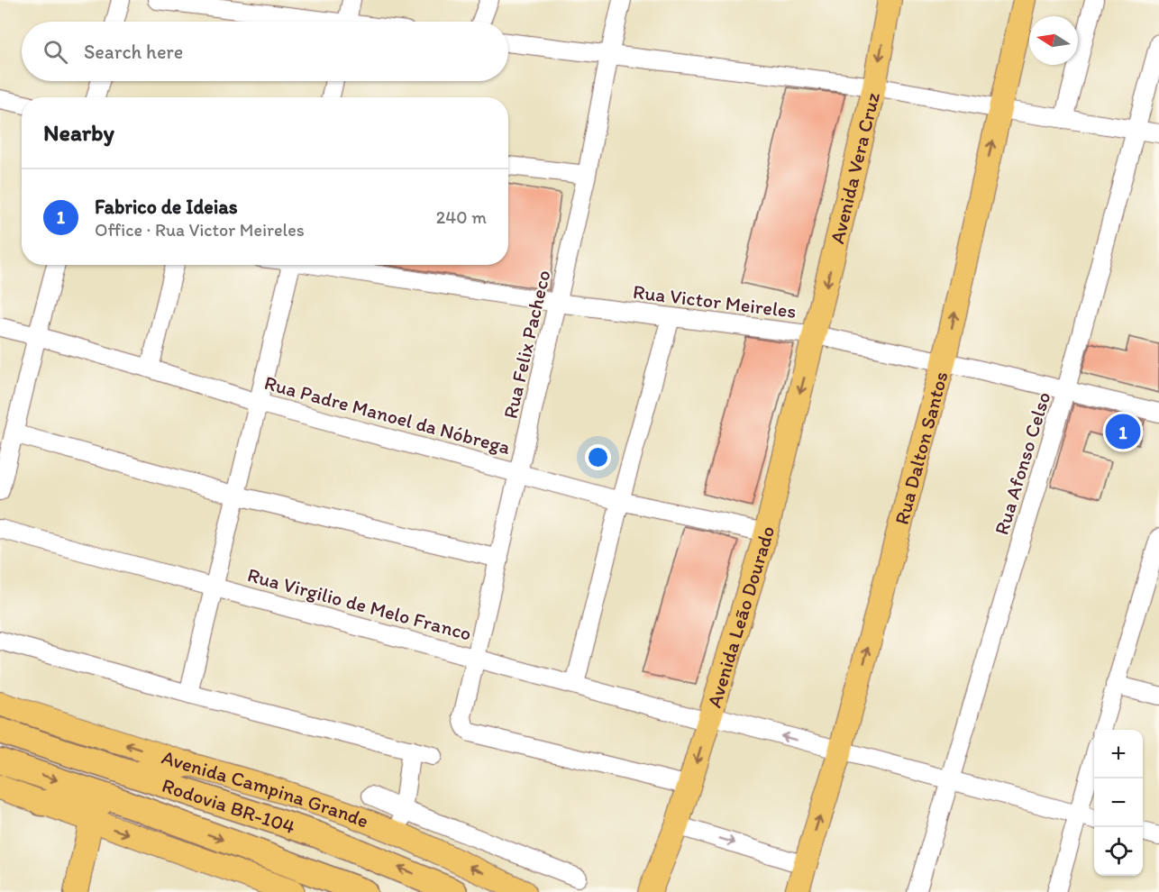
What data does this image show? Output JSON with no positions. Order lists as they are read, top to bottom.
{
  "streets": {
    "highway": ["Rodovia BR-104"],
    "main road": [
      "Avenida Vera Cruz",
      "Rua Dalton Santos",
      "Avenida Leão Dourado",
      "Avenida Campina Grande"
    ],
    "street": [
      "Rua Victor Meireles",
      "Rua Felix Pacheco",
      "Rua Padre Manoel da Nóbrega",
      "Rua Afonso Celso",
      "Rua Virgilio de Melo Franco"
    ]
  },
  "crossings": [
    ["Avenida Vera Cruz", "Rua Victor Meireles"],
    ["Avenida Vera Cruz", "Avenida Leão Dourado"],
    ["Rua Victor Meireles", "Rua Felix Pacheco"],
    ["Rua Victor Meireles", "Rua Dalton Santos"],
    ["Rua Victor Meireles", "Rua Afonso Celso"],
    ["Rua Victor Meireles", "Avenida Leão Dourado"],
    ["Rua Felix Pacheco", "Rua Padre Manoel da Nóbrega"],
    ["Rua Felix Pacheco", "Rua Virgilio de Melo Franco"],
    ["Rua Felix Pacheco", "Avenida Leão Dourado"],
    ["Rua Padre Manoel da Nóbrega", "Avenida Leão Dourado"],
    ["Rua Dalton Santos", "Rua Virgilio de Melo Franco"],
    ["Rua Afonso Celso", "Rua Virgilio de Melo Franco"],
    ["Rua Virgilio de Melo Franco", "Avenida Leão Dourado"]
  ],
  "one_way": ["Avenida Vera Cruz", "Rua Dalton Santos", "Avenida Leão Dourado"],
  "north": "left",
  "page": {
    "search": "Search here",
    "heading": "Nearby",
    "list": [
      {
        "mark": "1",
        "name": "Fabrico de Ideias",
        "note": "Office · Rua Victor Meireles",
        "value": "240 m"
      }
    ],
    "pins": "1",
    "map_buttons": ["+", "−"]
  }
}
